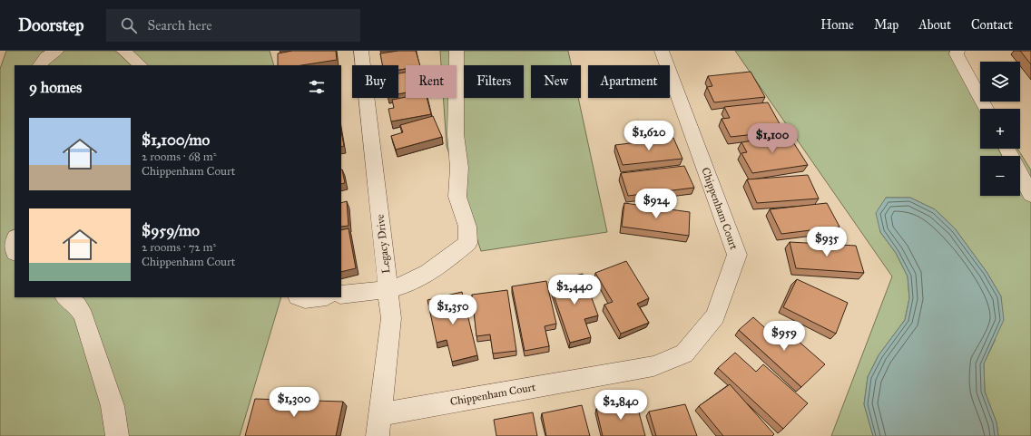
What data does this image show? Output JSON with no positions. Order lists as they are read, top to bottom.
{
  "streets": {
    "street": ["Chippenham Court", "Legacy Drive"]
  },
  "crossings": [
    ["Chippenham Court", "Legacy Drive"]
  ],
  "page": {
    "header": "Doorstep",
    "search": "Search here",
    "nav": [
      "Home",
      "Map",
      "About",
      "Contact"
    ],
    "map_buttons": ["+", "−"],
    "chip": [
      "Buy",
      "Rent",
      "Filters",
      "New",
      "Apartment"
    ],
    "heading": "9 homes",
    "list": [
      {
        "name": "$1,100/mo",
        "note": "2 rooms · 68 m² · Chippenham Court"
      },
      {
        "name": "$959/mo",
        "note": "2 rooms · 72 m² · Chippenham Court"
      }
    ],
    "price": [
      "$1,620",
      "$1,100",
      "$924",
      "$935",
      "$2,440",
      "$1,350",
      "$959",
      "$1,300",
      "$2,840"
    ]
  }
}
